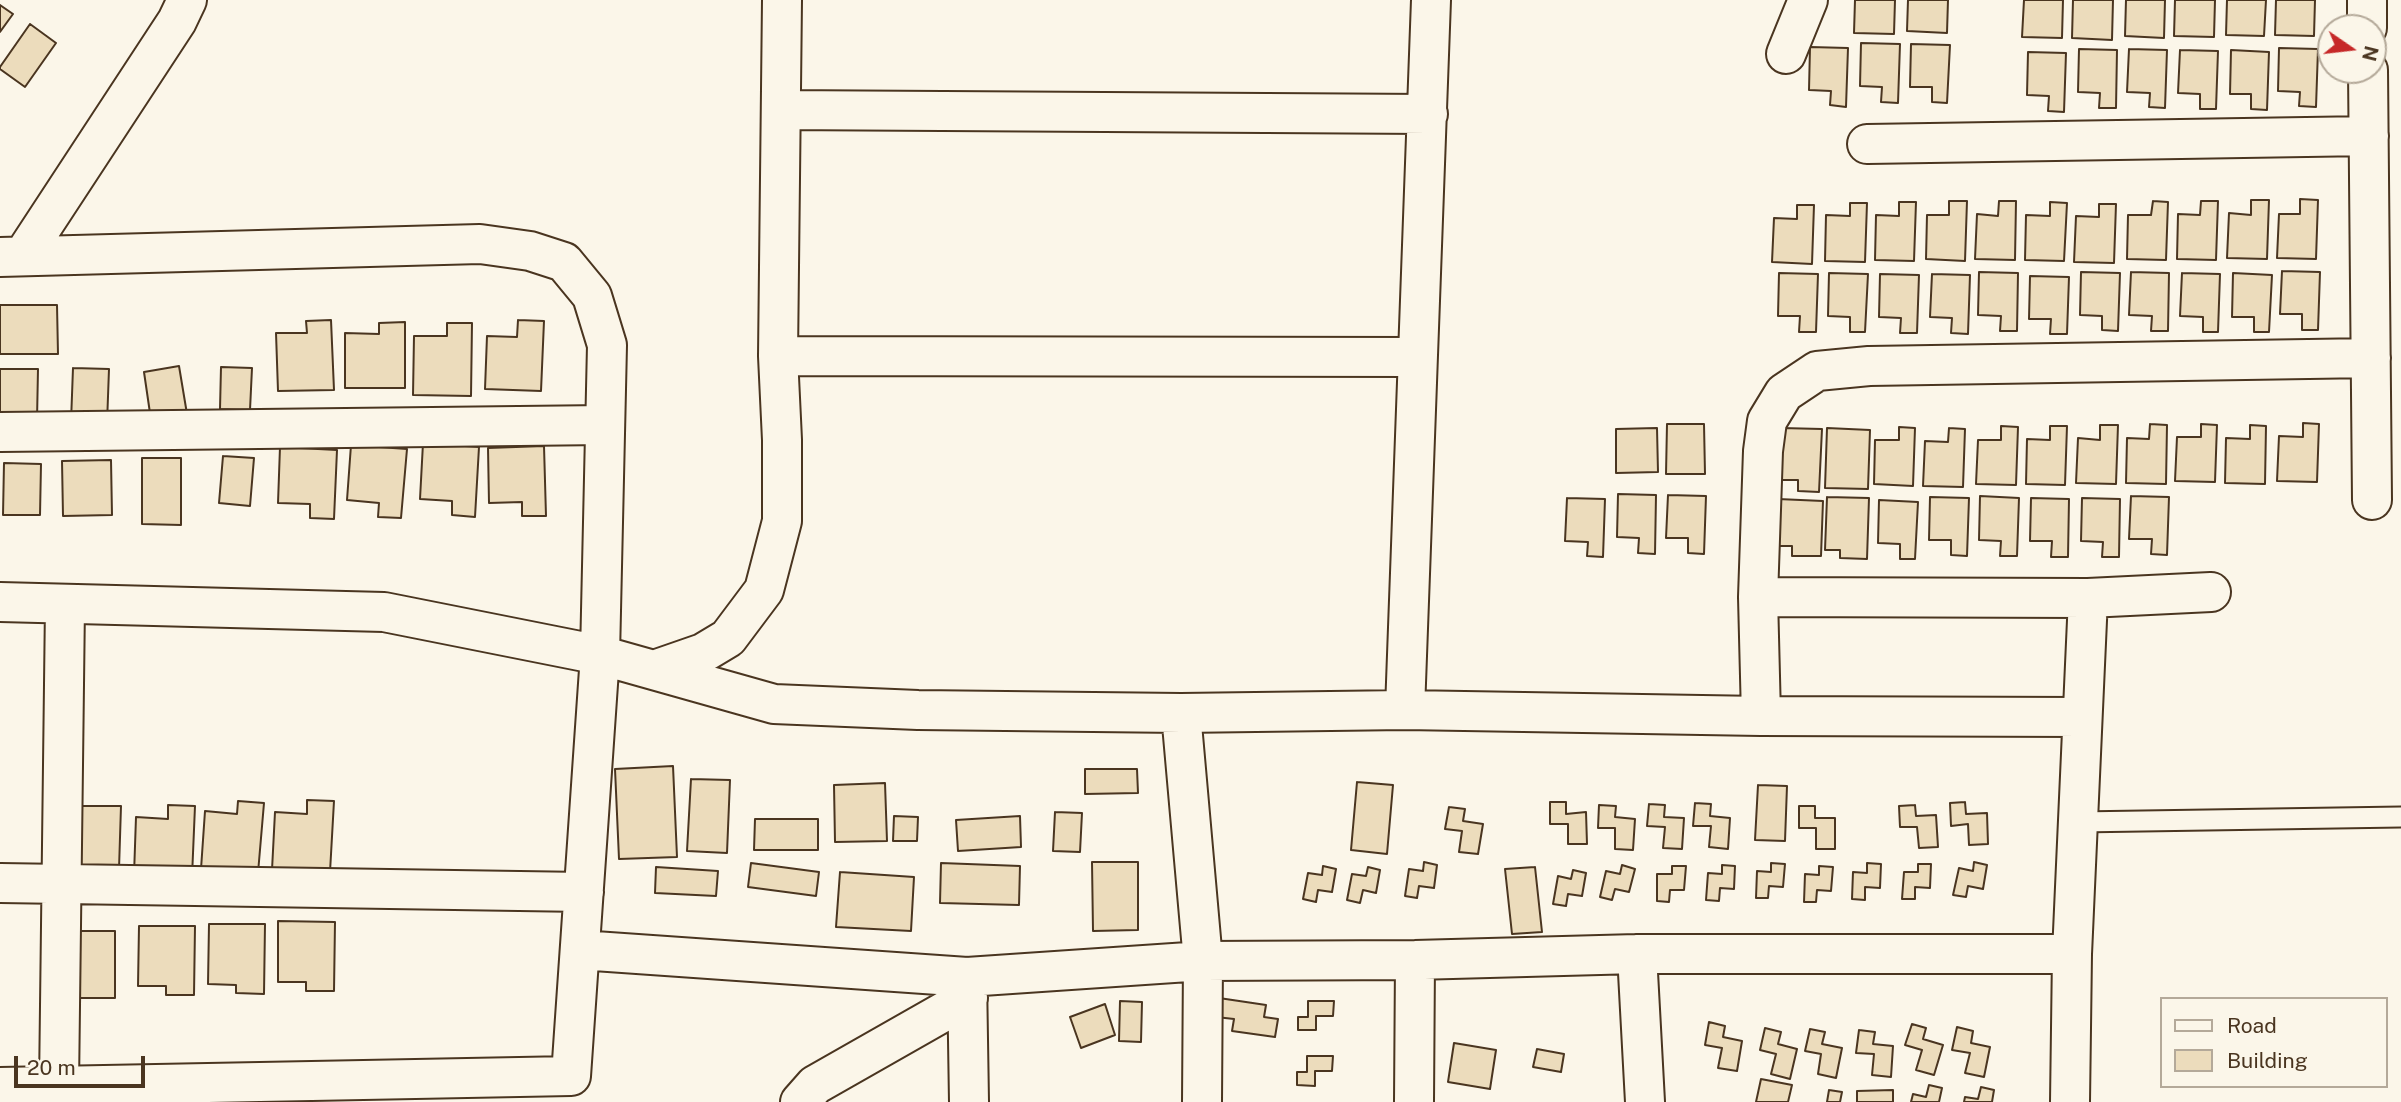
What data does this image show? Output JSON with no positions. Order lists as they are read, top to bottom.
{
  "legend": ["Road", "Building"],
  "scale_bar": "20 m",
  "north": "right"
}
